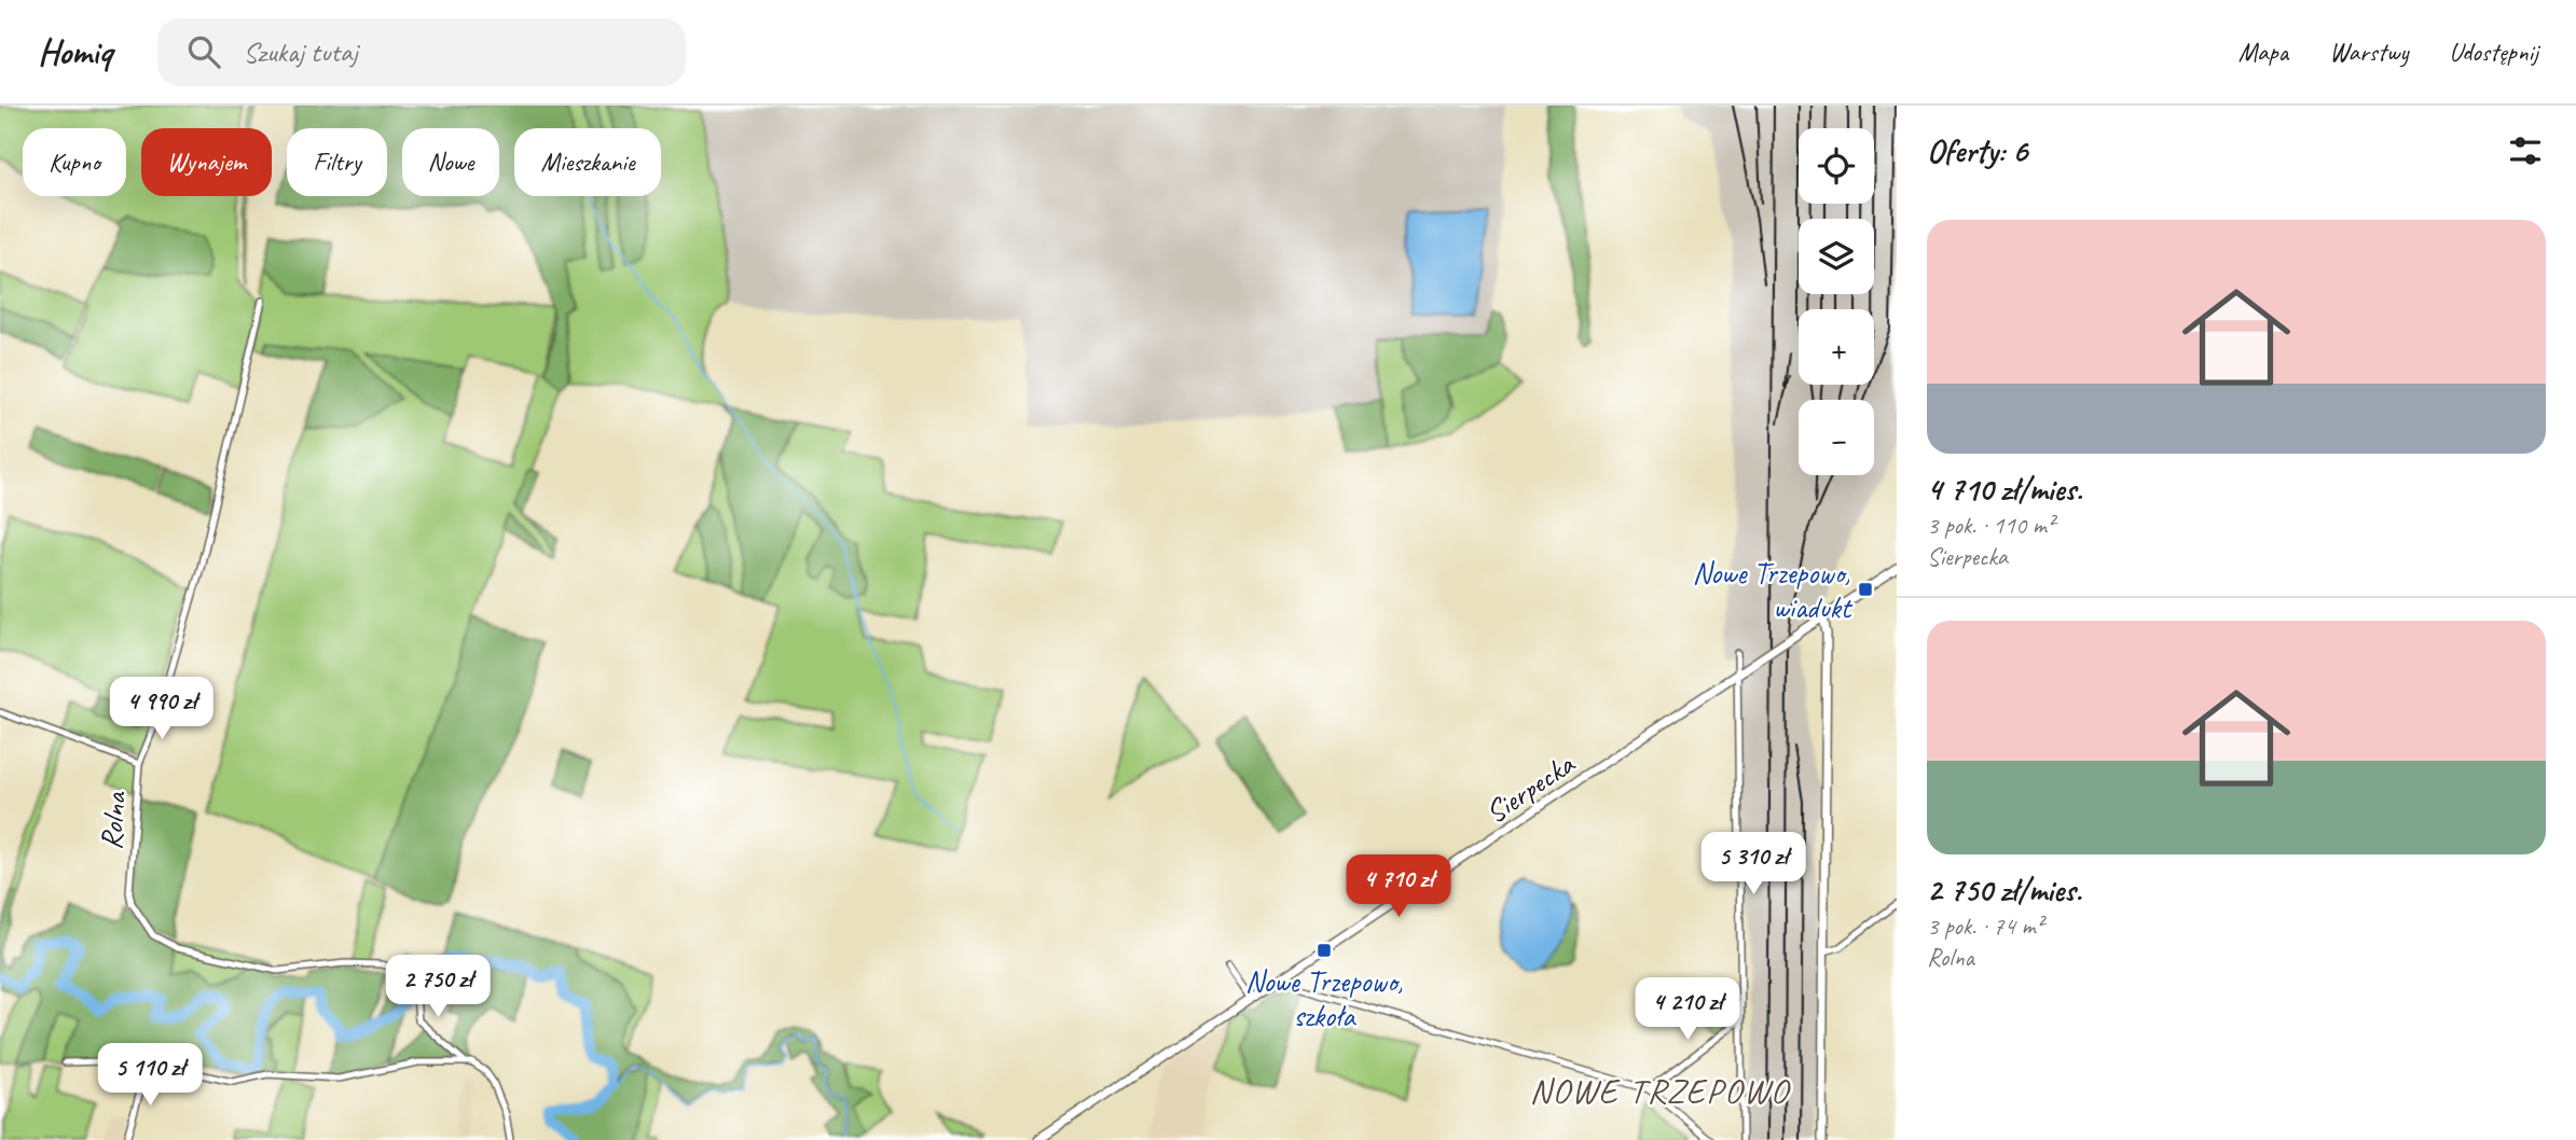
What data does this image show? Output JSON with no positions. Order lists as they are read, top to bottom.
{
  "streets": {
    "street": ["Sierpecka", "Rolna"]
  },
  "districts": ["NOWE TRZEPOWO"],
  "places": {
    "transit": ["Nowe Trzepowo, wiadukt", "Nowe Trzepowo, szkoła"]
  },
  "page": {
    "header": "Homiq",
    "search": "Szukaj tutaj",
    "nav": ["Mapa", "Warstwy", "Udostępnij"],
    "heading": "Oferty: 6",
    "map_buttons": ["+", "−"],
    "chip": [
      "Kupno",
      "Wynajem",
      "Filtry",
      "Nowe",
      "Mieszkanie"
    ],
    "list": [
      {
        "name": "4 710 zł/mies.",
        "note": "3 pok. · 110 m² · Sierpecka"
      },
      {
        "name": "2 750 zł/mies.",
        "note": "3 pok. · 74 m² · Rolna"
      }
    ],
    "price": [
      "4 990 zł",
      "5 310 zł",
      "4 710 zł",
      "2 750 zł",
      "4 210 zł",
      "5 110 zł"
    ]
  }
}
